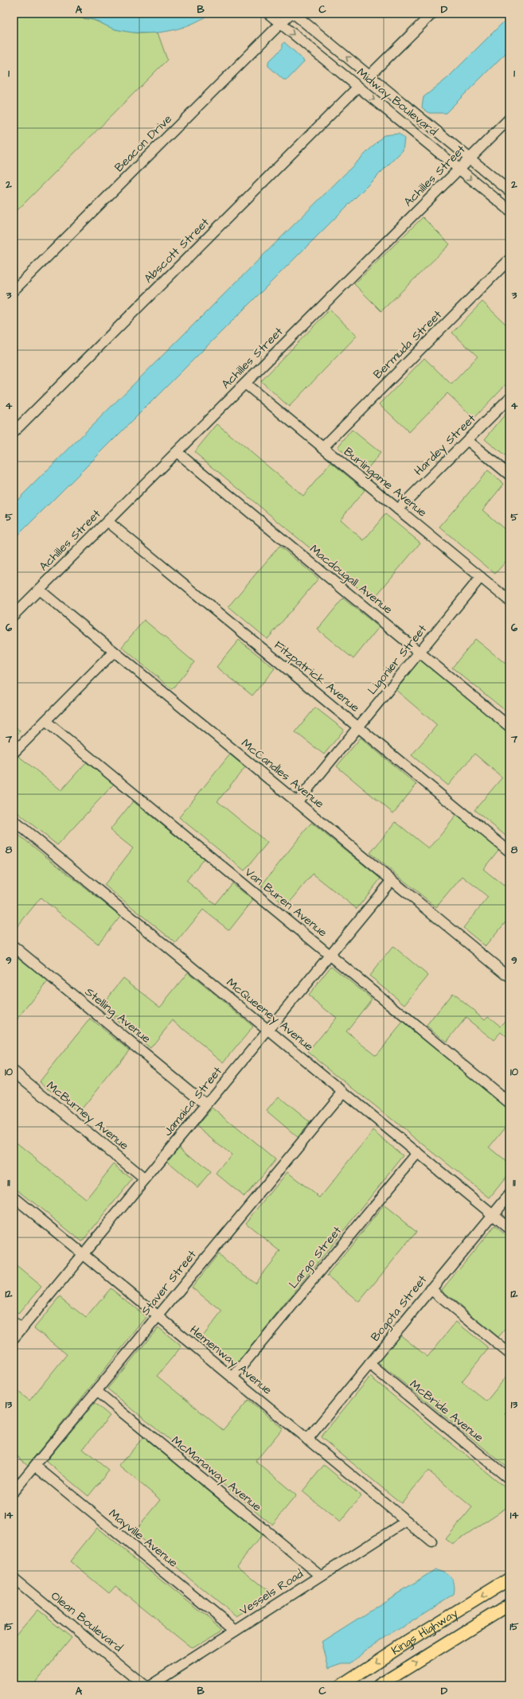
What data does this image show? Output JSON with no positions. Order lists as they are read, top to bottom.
{
  "streets": {
    "main road": ["Kings Highway"],
    "street": [
      "Midway Boulevard",
      "Beacon Drive",
      "Achilles Street",
      "Abscott Street",
      "Bermuda Street",
      "Hardey Street",
      "Burlingame Avenue",
      "Macdougall Avenue",
      "Ligonier Street",
      "Fitzpatrick Avenue",
      "McCandles Avenue",
      "Van Buren Avenue",
      "McQueeney Avenue",
      "Stelling Avenue",
      "Jamaica Street",
      "McBurney Avenue",
      "Largo Street",
      "Staver Street",
      "Bogota Street",
      "Hemenway Avenue",
      "McBride Avenue",
      "McManaway Avenue",
      "Mayville Avenue",
      "Vessels Road",
      "Olean Boulevard"
    ]
  },
  "crossings": [
    ["Midway Boulevard", "Beacon Drive"],
    ["Midway Boulevard", "Achilles Street"],
    ["Midway Boulevard", "Abscott Street"],
    ["Achilles Street", "Burlingame Avenue"],
    ["Achilles Street", "Macdougall Avenue"],
    ["Achilles Street", "Fitzpatrick Avenue"],
    ["Achilles Street", "McCandles Avenue"],
    ["Bermuda Street", "Burlingame Avenue"],
    ["Hardey Street", "Burlingame Avenue"],
    ["Burlingame Avenue", "Ligonier Street"],
    ["Macdougall Avenue", "Ligonier Street"],
    ["Ligonier Street", "Fitzpatrick Avenue"],
    ["Ligonier Street", "McCandles Avenue"],
    ["McCandles Avenue", "Jamaica Street"],
    ["Van Buren Avenue", "Jamaica Street"],
    ["McQueeney Avenue", "Jamaica Street"],
    ["McQueeney Avenue", "Largo Street"],
    ["McQueeney Avenue", "Staver Street"],
    ["McQueeney Avenue", "Bogota Street"],
    ["Stelling Avenue", "Jamaica Street"],
    ["Jamaica Street", "McBurney Avenue"],
    ["Jamaica Street", "Hemenway Avenue"],
    ["Largo Street", "Hemenway Avenue"],
    ["Staver Street", "Hemenway Avenue"],
    ["Staver Street", "McManaway Avenue"],
    ["Staver Street", "Mayville Avenue"],
    ["Bogota Street", "Hemenway Avenue"],
    ["Bogota Street", "McBride Avenue"],
    ["Hemenway Avenue", "Vessels Road"],
    ["McManaway Avenue", "Vessels Road"],
    ["Mayville Avenue", "Vessels Road"]
  ],
  "grid": {
    "columns": [
      "A",
      "B",
      "C",
      "D"
    ],
    "rows": [
      "1",
      "2",
      "3",
      "4",
      "5",
      "6",
      "7",
      "8",
      "9",
      "10",
      "11",
      "12",
      "13",
      "14",
      "15"
    ]
  }
}
